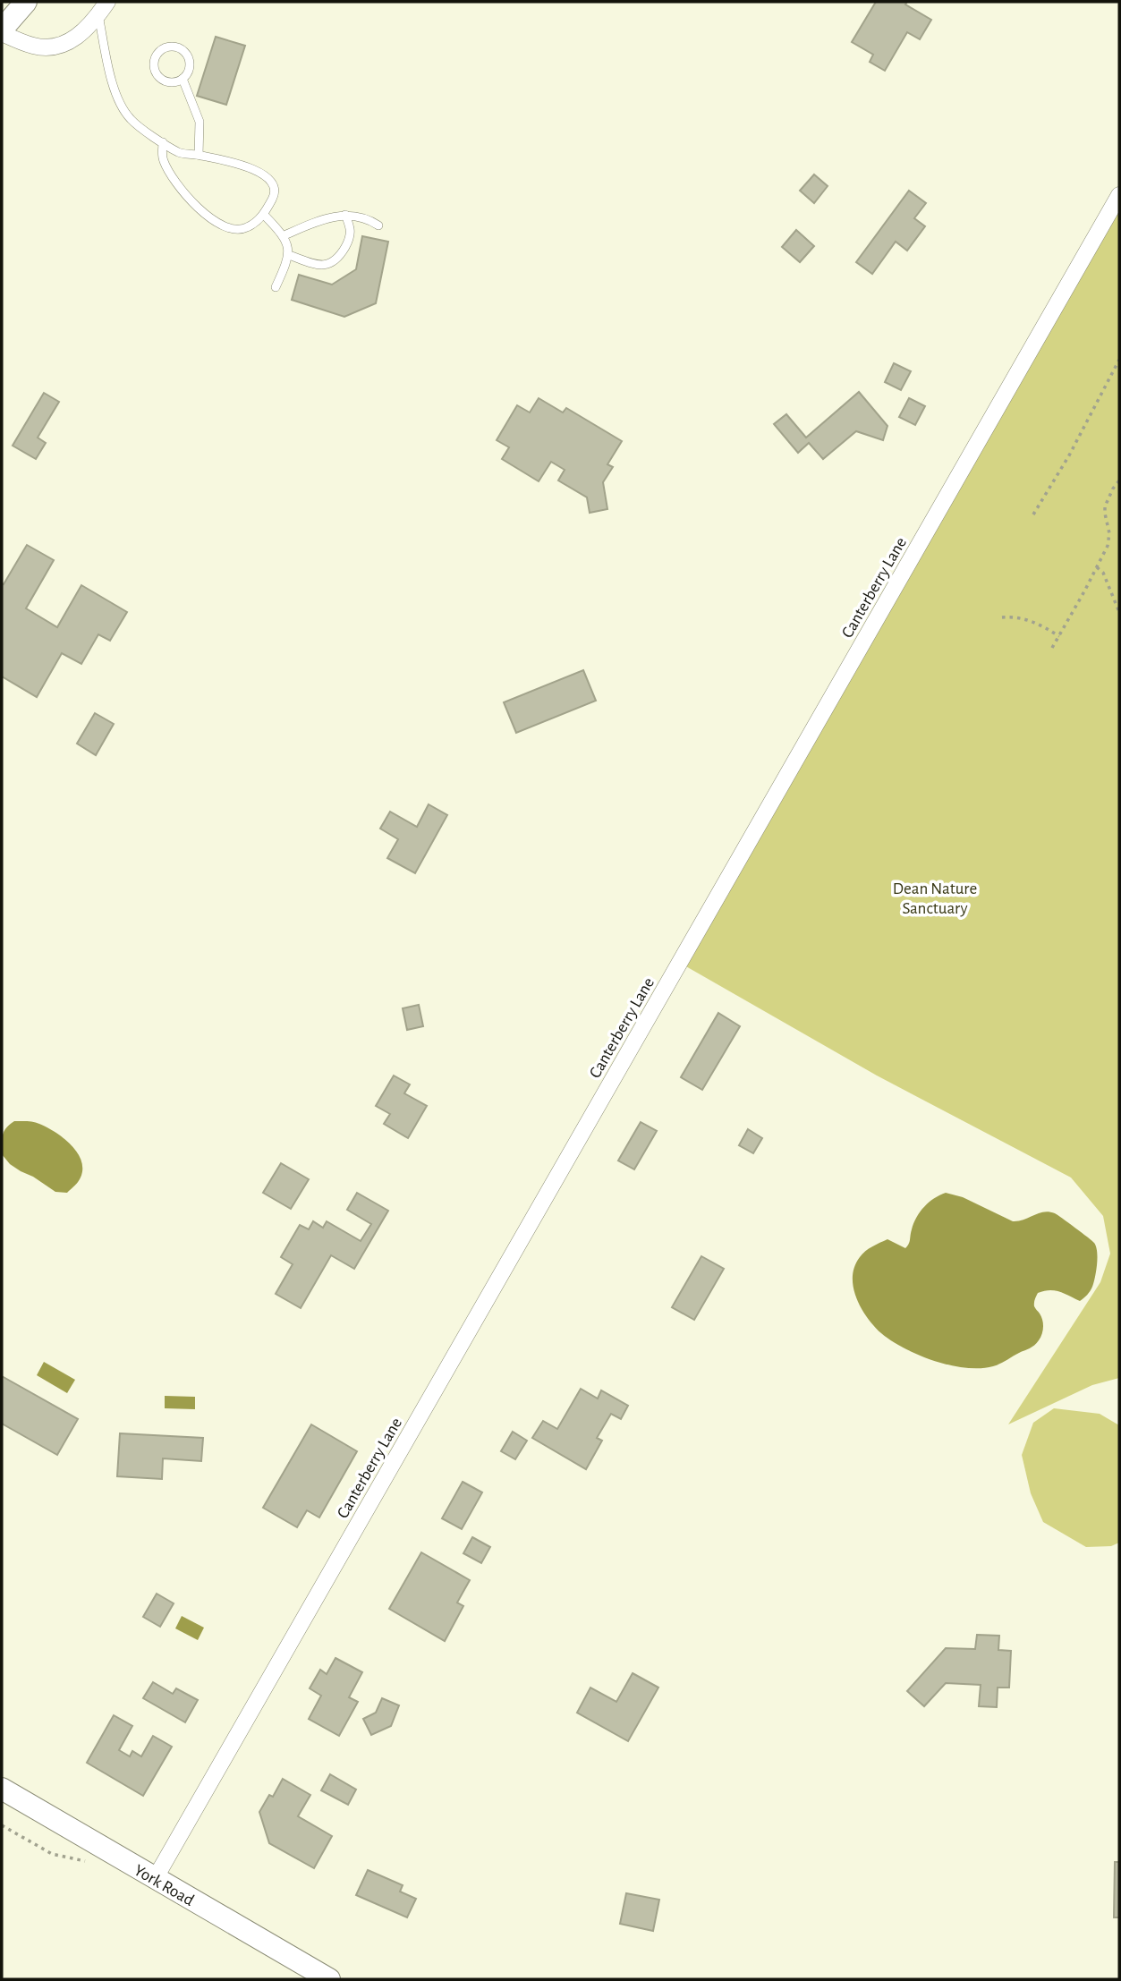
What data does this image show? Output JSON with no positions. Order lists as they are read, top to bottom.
{
  "streets": {
    "main road": ["York Road"],
    "street": ["Canterberry Lane"]
  },
  "crossings": [
    ["Canterberry Lane", "York Road"]
  ],
  "parks": ["Dean Nature Sanctuary"]
}
